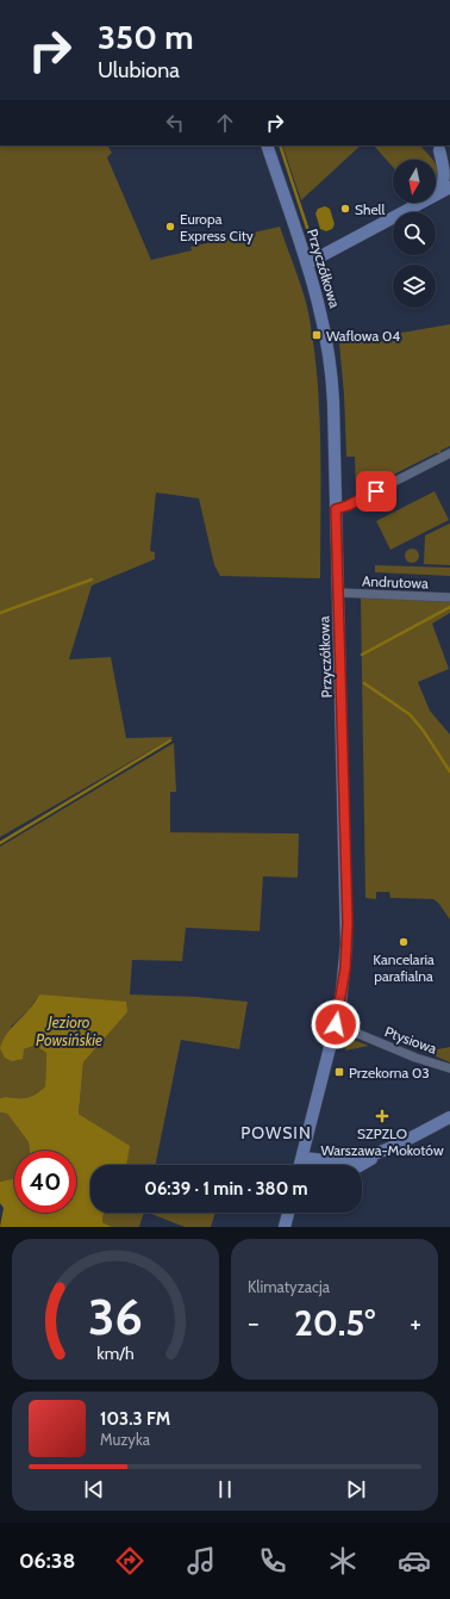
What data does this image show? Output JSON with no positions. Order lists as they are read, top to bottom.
{
  "streets": {
    "street": ["Przyczółkowa", "Andrutowa", "Ptysiowa"]
  },
  "crossings": [
    ["Przyczółkowa", "Andrutowa"],
    ["Przyczółkowa", "Ptysiowa"]
  ],
  "districts": ["POWSIN"],
  "water": ["Jezioro Powsińskie"],
  "places": {
    "other": ["Shell", "Europa Express City", "Kancelaria parafialna"],
    "transit": ["Waflowa 04", "Przekorna 03"],
    "health": ["SZPZLO Warszawa-Mokotów"]
  },
  "north": "bottom",
  "page": {
    "turn": ["350 m", "Ulubiona"],
    "limit": "40",
    "trip": "06:39 · 1 min · 380 m",
    "tile": "Klimatyzacja",
    "heat": ["−", "20.5°", "+"],
    "song": ["103.3 FM", "Muzyka"],
    "tabs": "06:38",
    "gauge": ["36", "km/h"]
  }
}
